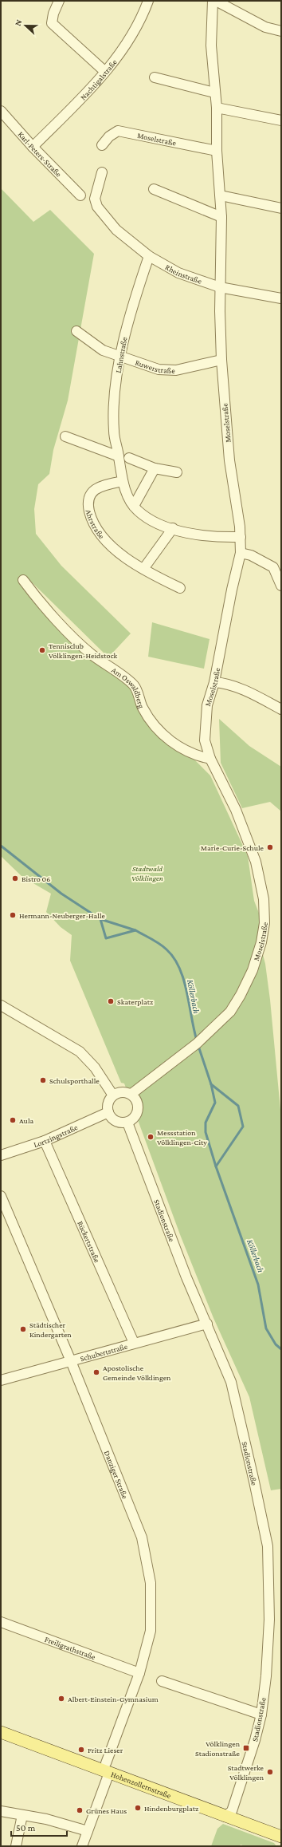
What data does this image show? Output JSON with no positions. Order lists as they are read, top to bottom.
{
  "streets": {
    "main road": ["Hohenzollernstraße"],
    "street": [
      "Nachtigalstraße",
      "Moselstraße",
      "Karl-Peters-Straße",
      "Rheinstraße",
      "Lahnstraße",
      "Ruwerstraße",
      "Ahrstraße",
      "Am Oswaldberg",
      "Lortzingstraße",
      "Stadionstraße",
      "Rückertstraße",
      "Schubertstraße",
      "Danziger Straße",
      "Freiligrathstraße"
    ]
  },
  "crossings": [
    ["Nachtigalstraße", "Karl-Peters-Straße"],
    ["Moselstraße", "Rheinstraße"],
    ["Moselstraße", "Lahnstraße"],
    ["Moselstraße", "Ruwerstraße"],
    ["Moselstraße", "Am Oswaldberg"],
    ["Moselstraße", "Lortzingstraße"],
    ["Moselstraße", "Stadionstraße"],
    ["Rheinstraße", "Lahnstraße"],
    ["Lahnstraße", "Ruwerstraße"],
    ["Lahnstraße", "Ahrstraße"],
    ["Lortzingstraße", "Stadionstraße"],
    ["Lortzingstraße", "Rückertstraße"],
    ["Stadionstraße", "Schubertstraße"],
    ["Stadionstraße", "Hohenzollernstraße"],
    ["Rückertstraße", "Schubertstraße"],
    ["Schubertstraße", "Danziger Straße"],
    ["Danziger Straße", "Freiligrathstraße"],
    ["Danziger Straße", "Hohenzollernstraße"]
  ],
  "water": ["Köllerbach"],
  "parks": ["Stadtwald Völklingen"],
  "places": {
    "other": [
      "Tennisclub Völklingen-Heidstock",
      "Marie-Curie-Schule",
      "Bistro 06",
      "Hermann-Neuberger-Halle",
      "Skaterplatz",
      "Schulsporthalle",
      "Aula",
      "Messstation Völklingen-City",
      "Städtischer Kindergarten",
      "Apostolische Gemeinde Völklingen",
      "Albert-Einstein-Gymnasium",
      "Fritz Lieser",
      "Stadtwerke Völklingen",
      "Hindenburgplatz",
      "Grünes Haus"
    ],
    "transit": ["Völklingen Stadionstraße"]
  },
  "scale_bar": "50 m",
  "north": "left"
}
